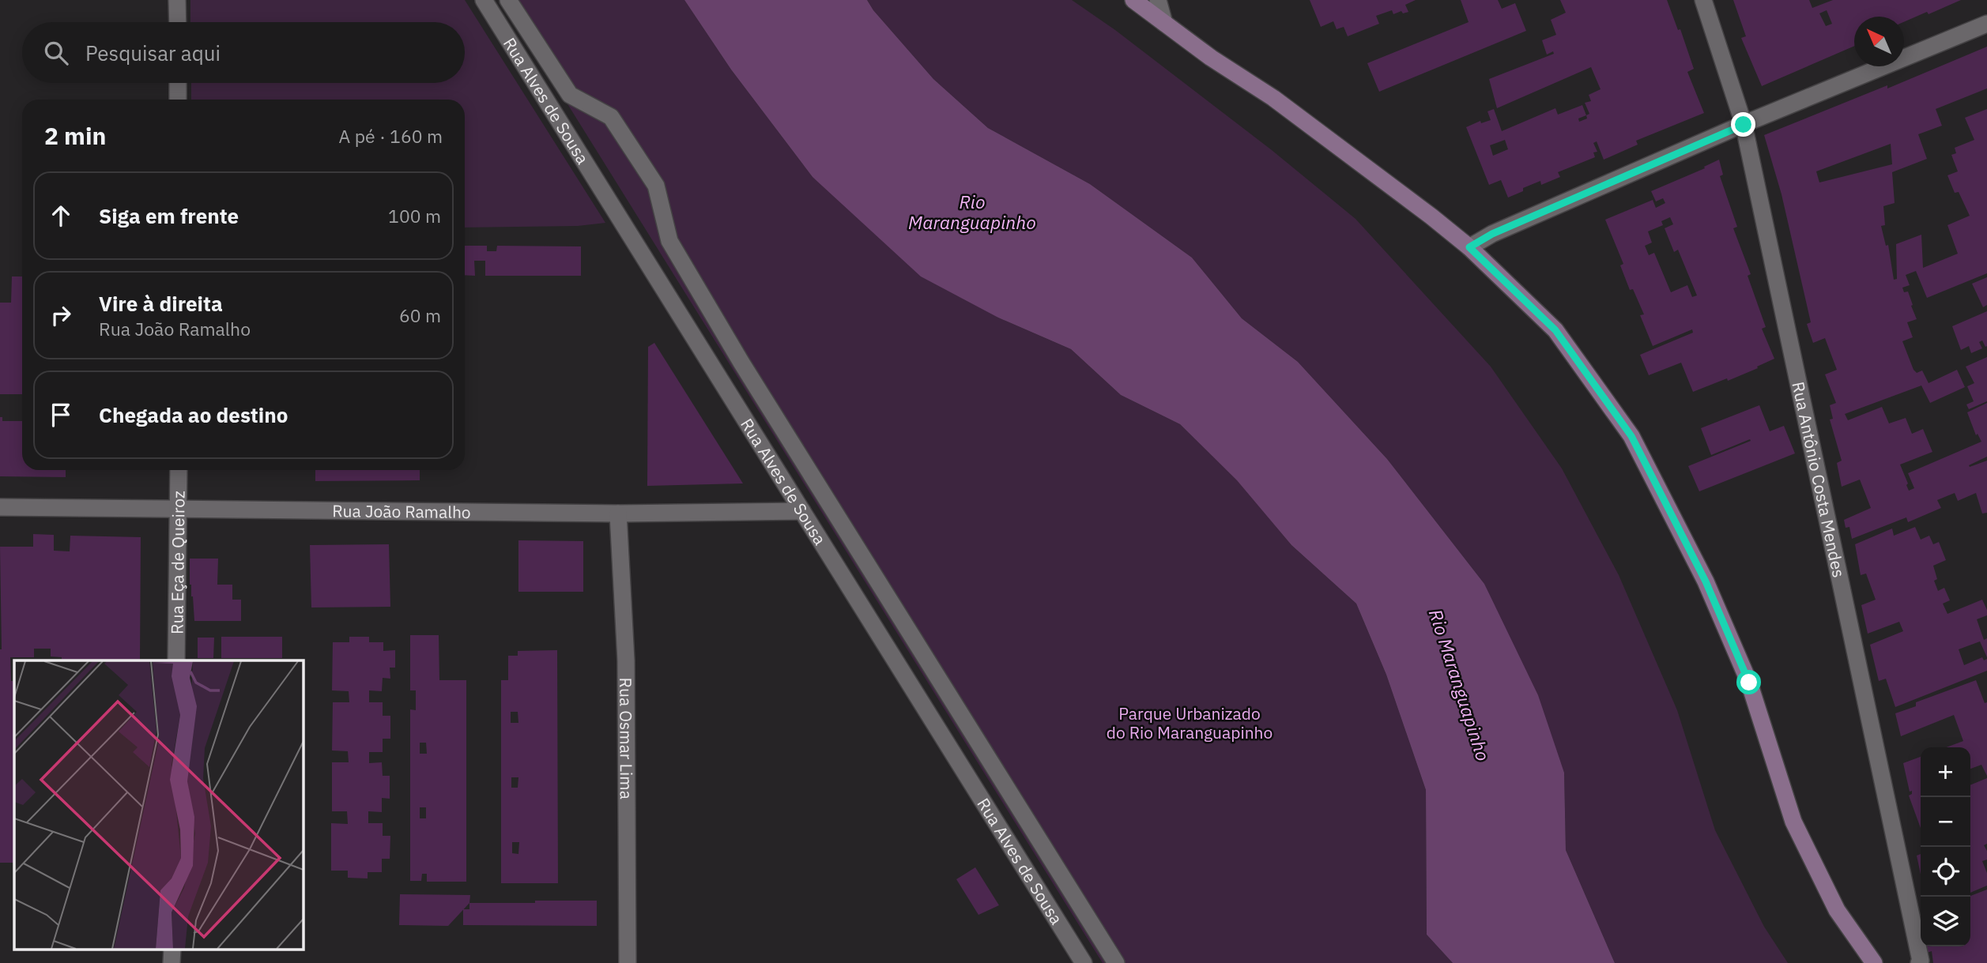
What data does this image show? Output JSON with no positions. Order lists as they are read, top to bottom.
{
  "streets": {
    "street": [
      "Rua Alves de Sousa",
      "Rua Antônio Costa Mendes",
      "Rua João Ramalho",
      "Rua Eça de Queiroz",
      "Rua Osmar Lima"
    ]
  },
  "crossings": [
    ["Rua Alves de Sousa", "Rua João Ramalho"],
    ["Rua João Ramalho", "Rua Eça de Queiroz"],
    ["Rua João Ramalho", "Rua Osmar Lima"]
  ],
  "water": ["Rio Maranguapinho"],
  "parks": ["Parque Urbanizado do Rio Maranguapinho"],
  "north": "top left",
  "page": {
    "search": "Pesquisar aqui",
    "heading": ["2 min", "A pé · 160 m"],
    "list": [
      ["Siga em frente", "100 m"],
      ["Vire à direita", "Rua João Ramalho", "60 m"],
      "Chegada ao destino"
    ],
    "map_buttons": ["+", "−"]
  }
}
